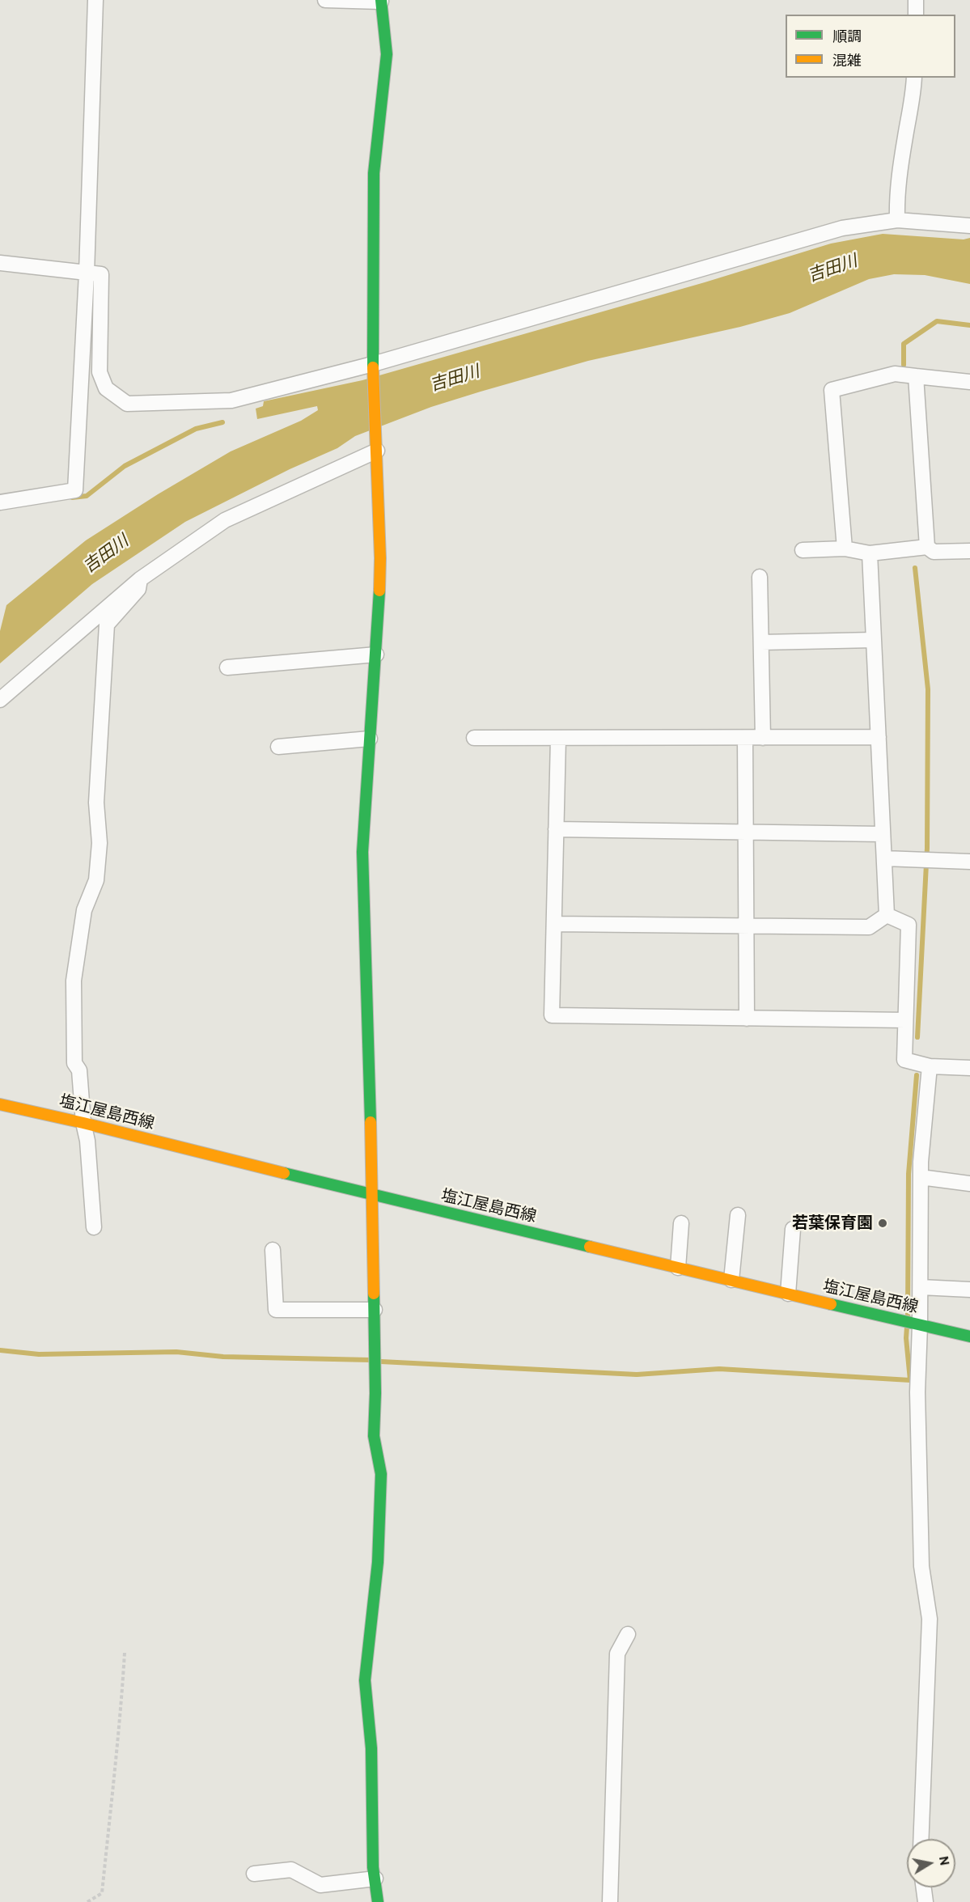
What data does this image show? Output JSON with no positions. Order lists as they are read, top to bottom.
{
  "streets": {
    "street": ["塩江屋島西線"]
  },
  "water": ["吉田川"],
  "places": ["若葉保育園"],
  "legend": ["順調", "混雑"],
  "north": "right"
}
